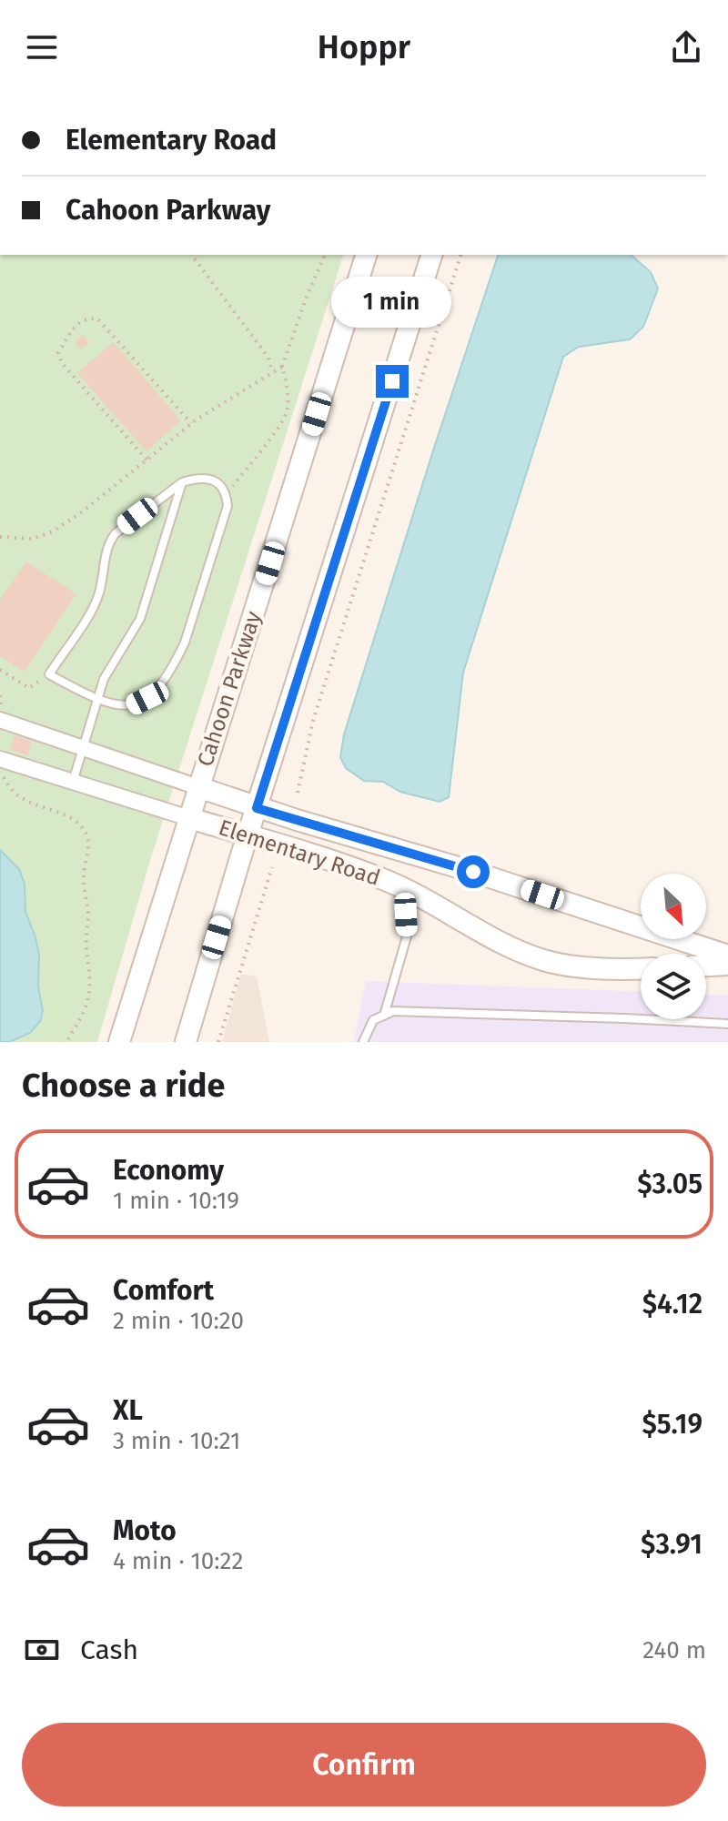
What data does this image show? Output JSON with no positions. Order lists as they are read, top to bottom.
{
  "streets": {
    "street": ["Cahoon Parkway", "Elementary Road"]
  },
  "crossings": [
    ["Cahoon Parkway", "Elementary Road"]
  ],
  "north": "bottom right",
  "page": {
    "header": "Hoppr",
    "banner": ["Elementary Road", "Cahoon Parkway"],
    "bubble": "1 min",
    "heading": "Choose a ride",
    "list": [
      {
        "name": "Economy",
        "note": "1 min · 10:19",
        "value": "$3.05"
      },
      {
        "name": "Comfort",
        "note": "2 min · 10:20",
        "value": "$4.12"
      },
      {
        "name": "XL",
        "note": "3 min · 10:21",
        "value": "$5.19"
      },
      {
        "name": "Moto",
        "note": "4 min · 10:22",
        "value": "$3.91"
      }
    ],
    "pay": ["Cash", "240 m"],
    "buttons": "Confirm"
  }
}
